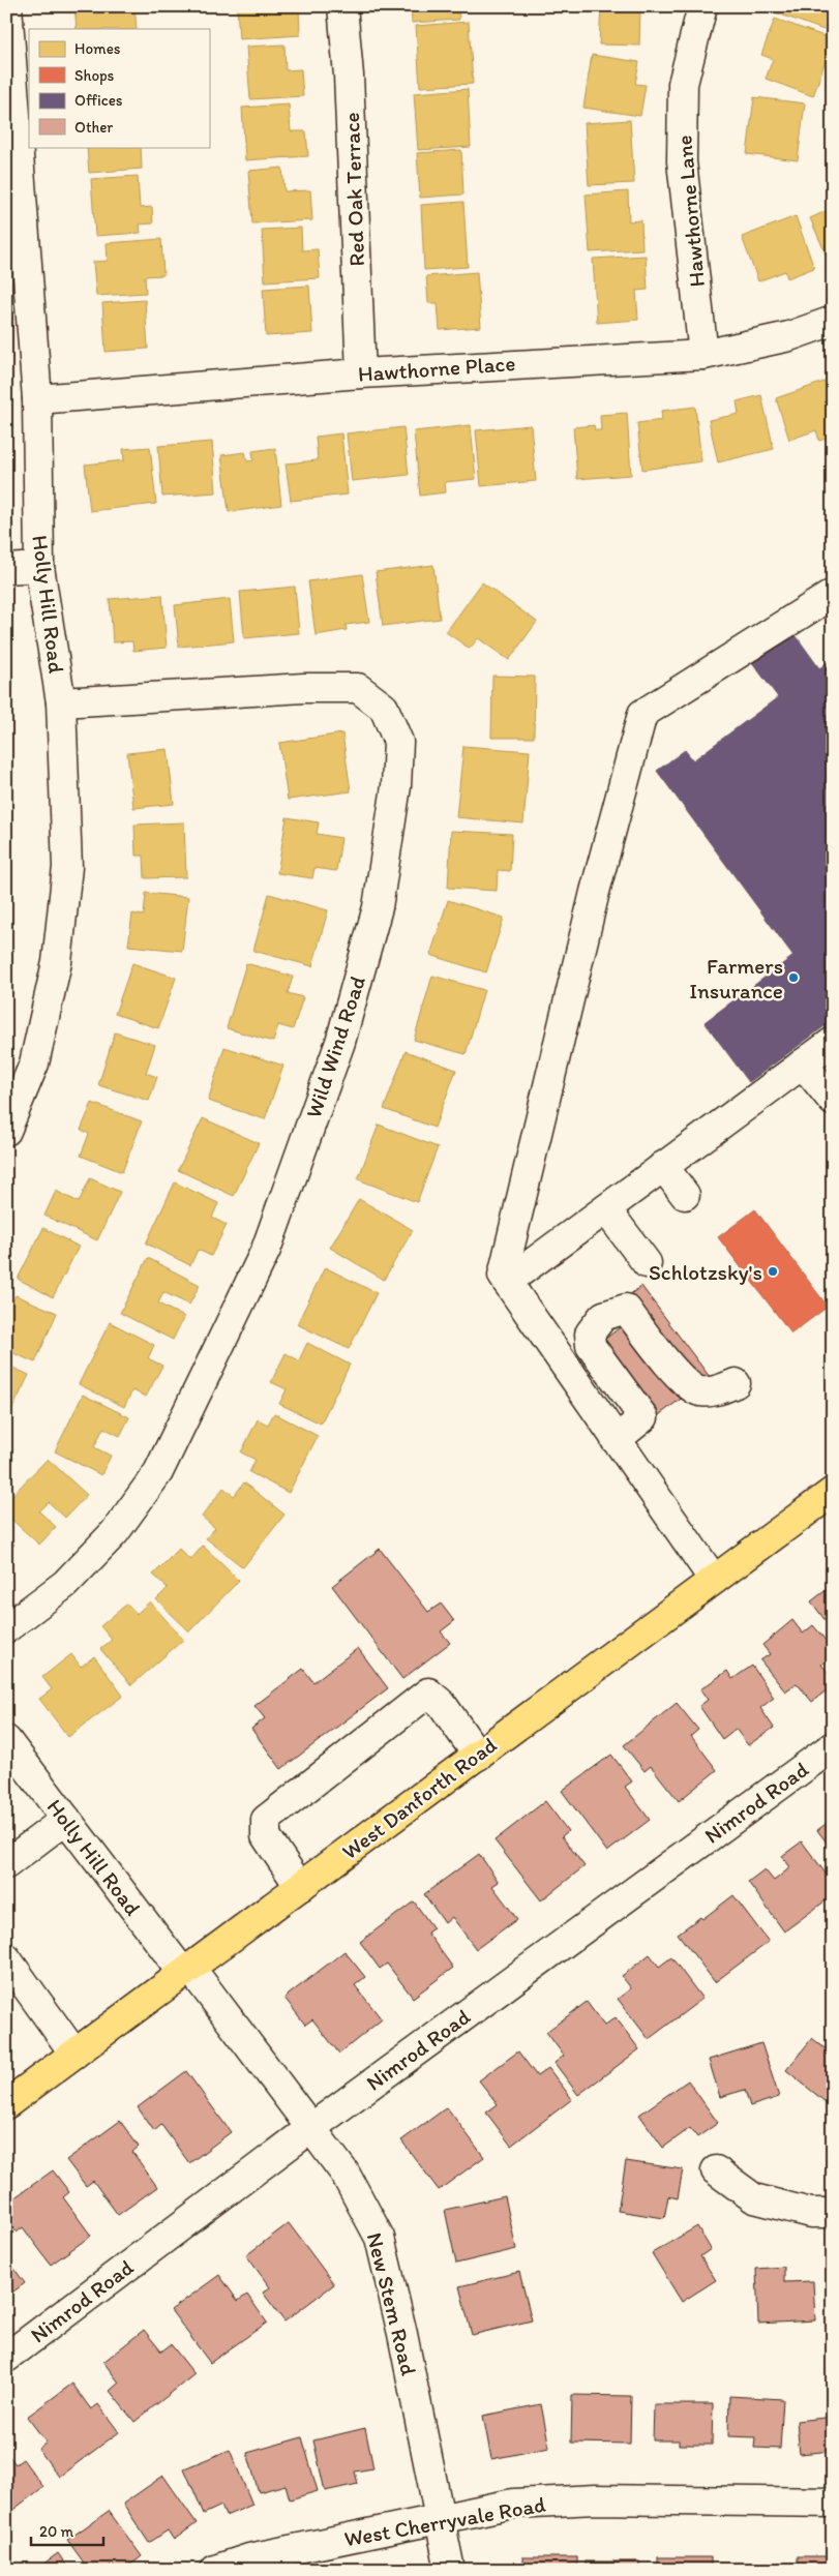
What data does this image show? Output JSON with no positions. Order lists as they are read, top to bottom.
{
  "streets": {
    "main road": ["West Danforth Road"],
    "street": [
      "Red Oak Terrace",
      "Hawthorne Lane",
      "Hawthorne Place",
      "Holly Hill Road",
      "Wild Wind Road",
      "Nimrod Road",
      "New Stem Road",
      "West Cherryvale Road"
    ]
  },
  "crossings": [
    ["Red Oak Terrace", "Hawthorne Place"],
    ["Hawthorne Lane", "Hawthorne Place"],
    ["Hawthorne Place", "Holly Hill Road"],
    ["Holly Hill Road", "Wild Wind Road"],
    ["Holly Hill Road", "West Danforth Road"],
    ["Holly Hill Road", "New Stem Road"],
    ["West Danforth Road", "New Stem Road"],
    ["Nimrod Road", "New Stem Road"],
    ["New Stem Road", "West Cherryvale Road"]
  ],
  "places": ["Farmers Insurance", "Schlotzsky's"],
  "legend": [
    "Homes",
    "Shops",
    "Offices",
    "Other"
  ],
  "scale_bar": "20 m"
}
